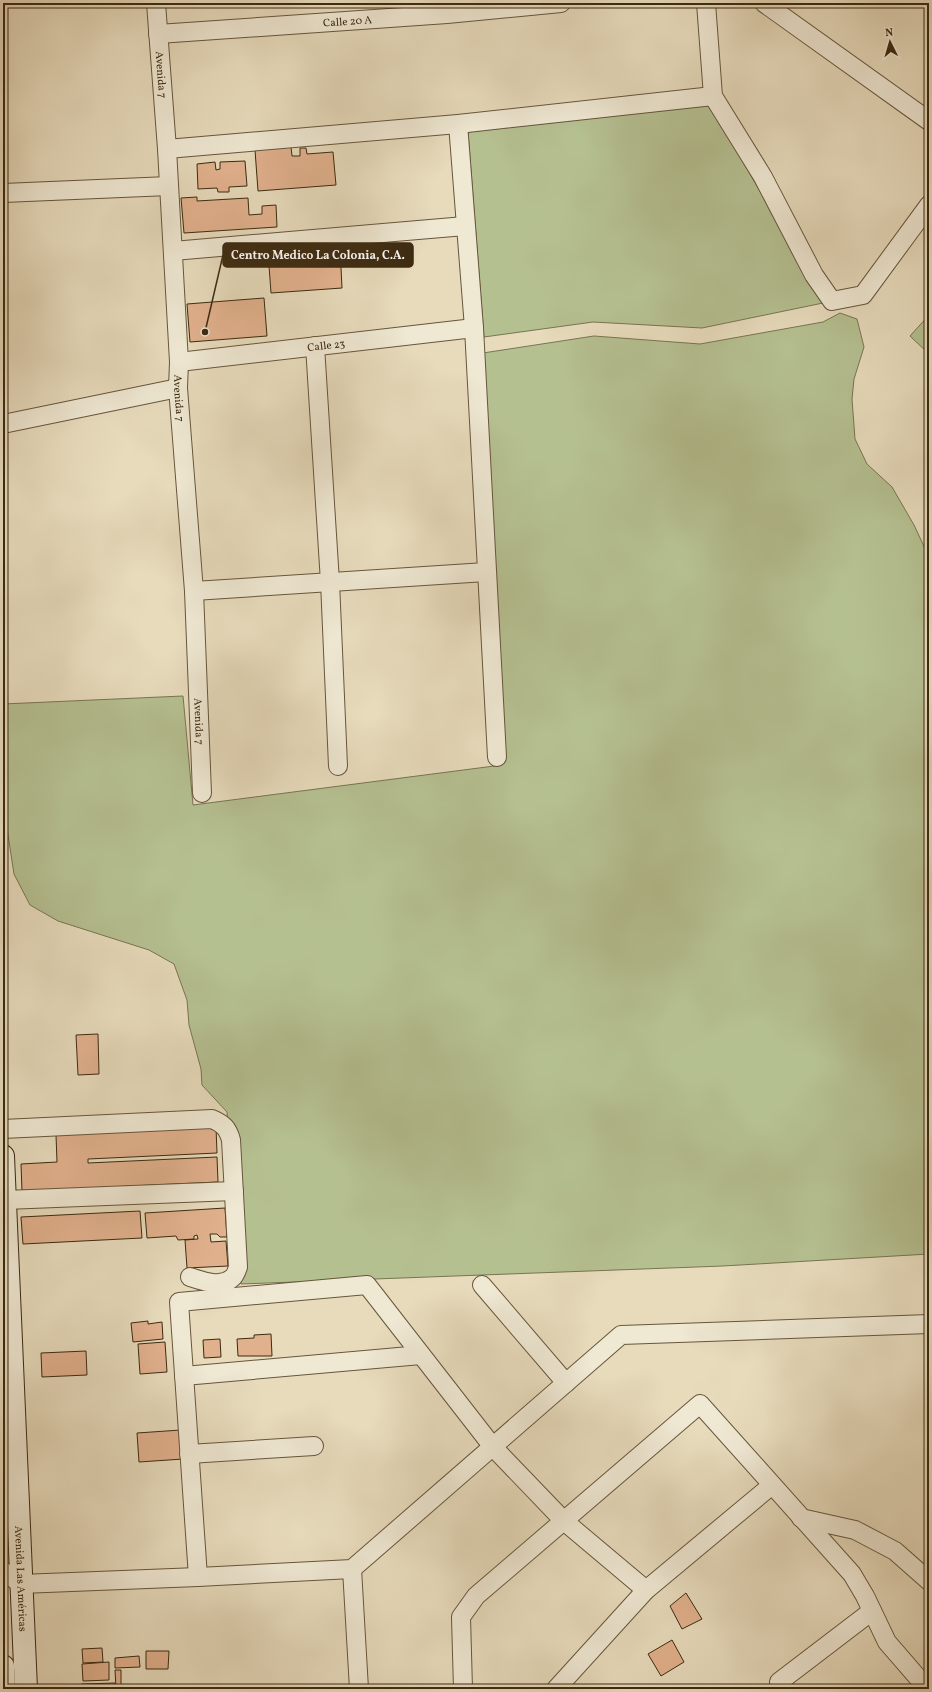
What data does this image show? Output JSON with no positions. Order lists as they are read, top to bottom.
{
  "streets": {
    "main road": ["Avenida Las Américas"],
    "street": ["Calle 20 A", "Avenida 7", "Calle 23"]
  },
  "crossings": [
    ["Calle 20 A", "Avenida 7"],
    ["Avenida 7", "Calle 23"]
  ],
  "places": ["Centro Medico La Colonia, C.A."],
  "north": "top"
}
